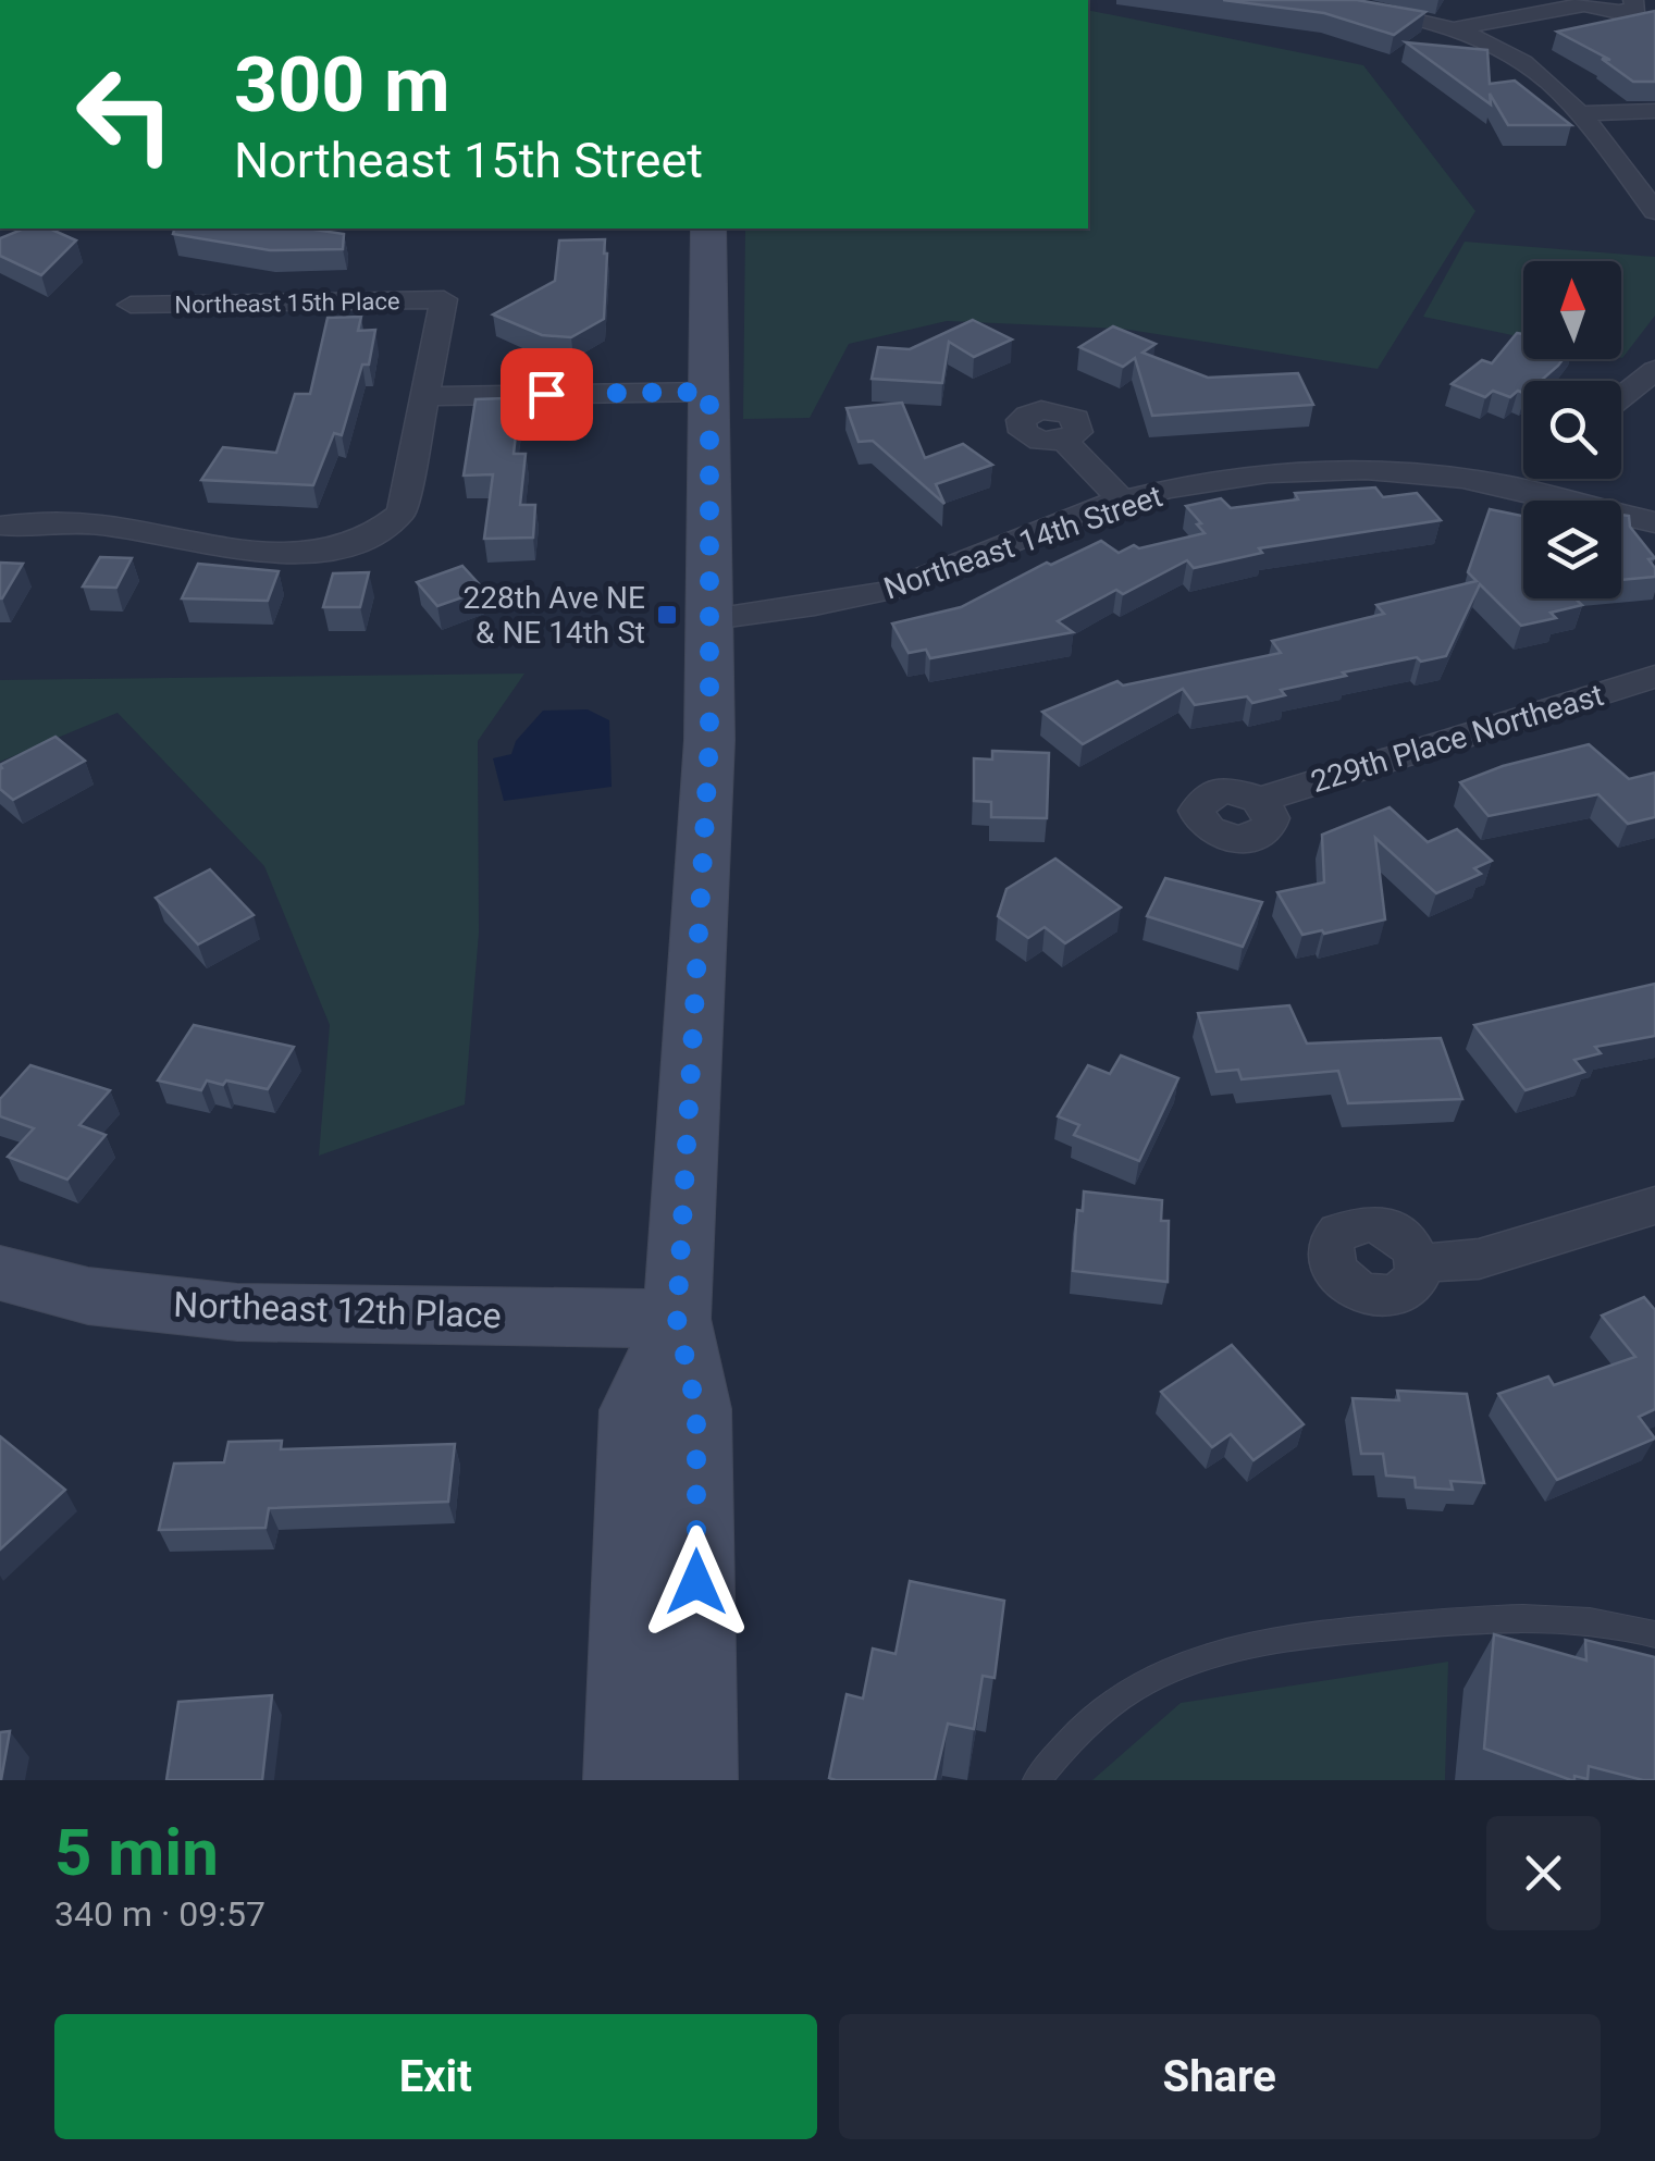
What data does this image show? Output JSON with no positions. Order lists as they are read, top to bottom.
{
  "streets": {
    "main road": ["Northeast 12th Place"],
    "street": ["Northeast 15th Place", "Northeast 14th Street", "229th Place Northeast"]
  },
  "places": {
    "transit": ["228th Ave NE & NE 14th St"]
  },
  "north": "top",
  "page": {
    "turn": ["300 m", "Northeast 15th Street"],
    "heading": ["5 min", "340 m · 09:57"],
    "buttons": ["Exit", "Share"]
  }
}
